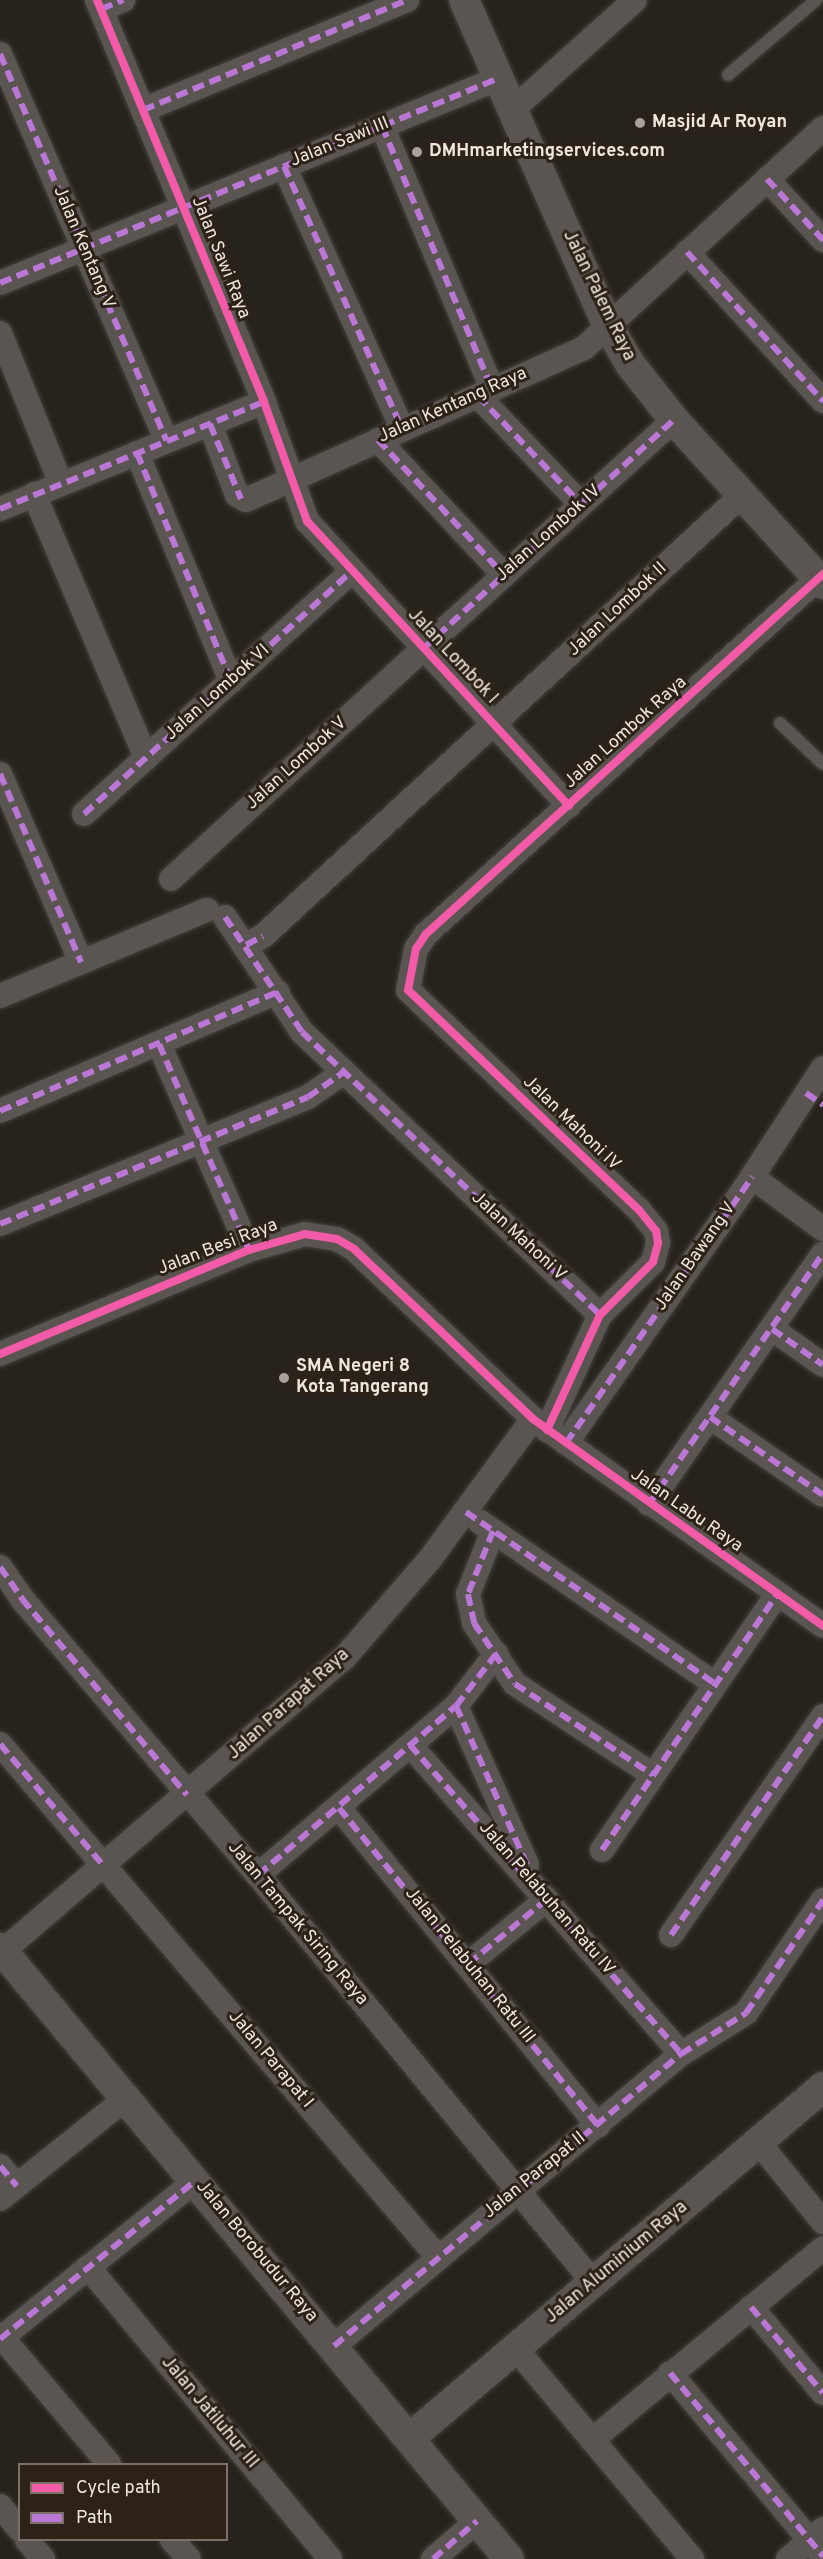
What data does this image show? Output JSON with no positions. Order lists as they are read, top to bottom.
{
  "streets": {
    "street": [
      "Jalan Sawi III",
      "Jalan Kentang V",
      "Jalan Sawi Raya",
      "Jalan Palem Raya",
      "Jalan Kentang Raya",
      "Jalan Lombok IV",
      "Jalan Lombok II",
      "Jalan Lombok I",
      "Jalan Lombok VI",
      "Jalan Lombok Raya",
      "Jalan Lombok V",
      "Jalan Mahoni IV",
      "Jalan Mahoni V",
      "Jalan Besi Raya",
      "Jalan Bawang V",
      "Jalan Labu Raya",
      "Jalan Parapat Raya",
      "Jalan Pelabuhan Ratu IV",
      "Jalan Tampak Siring Raya",
      "Jalan Pelabuhan Ratu III",
      "Jalan Parapat I",
      "Jalan Parapat II",
      "Jalan Borobudur Raya",
      "Jalan Aluminium Raya",
      "Jalan Jatiluhur III"
    ]
  },
  "crossings": [
    ["Jalan Sawi III", "Jalan Kentang V"],
    ["Jalan Sawi III", "Jalan Sawi Raya"],
    ["Jalan Sawi III", "Jalan Palem Raya"],
    ["Jalan Sawi Raya", "Jalan Kentang Raya"],
    ["Jalan Sawi Raya", "Jalan Lombok I"],
    ["Jalan Palem Raya", "Jalan Kentang Raya"],
    ["Jalan Palem Raya", "Jalan Lombok IV"],
    ["Jalan Palem Raya", "Jalan Lombok II"],
    ["Jalan Palem Raya", "Jalan Lombok Raya"],
    ["Jalan Lombok IV", "Jalan Lombok I"],
    ["Jalan Lombok IV", "Jalan Lombok V"],
    ["Jalan Lombok II", "Jalan Lombok I"],
    ["Jalan Lombok II", "Jalan Mahoni V"],
    ["Jalan Lombok I", "Jalan Lombok VI"],
    ["Jalan Lombok I", "Jalan Lombok Raya"],
    ["Jalan Lombok I", "Jalan Lombok V"],
    ["Jalan Lombok Raya", "Jalan Mahoni IV"],
    ["Jalan Mahoni IV", "Jalan Mahoni V"],
    ["Jalan Besi Raya", "Jalan Bawang V"],
    ["Jalan Besi Raya", "Jalan Labu Raya"],
    ["Jalan Besi Raya", "Jalan Parapat Raya"],
    ["Jalan Bawang V", "Jalan Labu Raya"],
    ["Jalan Bawang V", "Jalan Parapat Raya"],
    ["Jalan Labu Raya", "Jalan Parapat Raya"],
    ["Jalan Parapat Raya", "Jalan Tampak Siring Raya"],
    ["Jalan Parapat Raya", "Jalan Parapat I"],
    ["Jalan Parapat Raya", "Jalan Borobudur Raya"],
    ["Jalan Pelabuhan Ratu IV", "Jalan Parapat II"],
    ["Jalan Tampak Siring Raya", "Jalan Parapat II"],
    ["Jalan Tampak Siring Raya", "Jalan Aluminium Raya"],
    ["Jalan Pelabuhan Ratu III", "Jalan Parapat II"],
    ["Jalan Parapat I", "Jalan Parapat II"],
    ["Jalan Parapat II", "Jalan Borobudur Raya"],
    ["Jalan Borobudur Raya", "Jalan Aluminium Raya"]
  ],
  "places": ["Masjid Ar Royan", "DMHmarketingservices.com", "SMA Negeri 8 Kota Tangerang"],
  "legend": ["Cycle path", "Path"]
}
